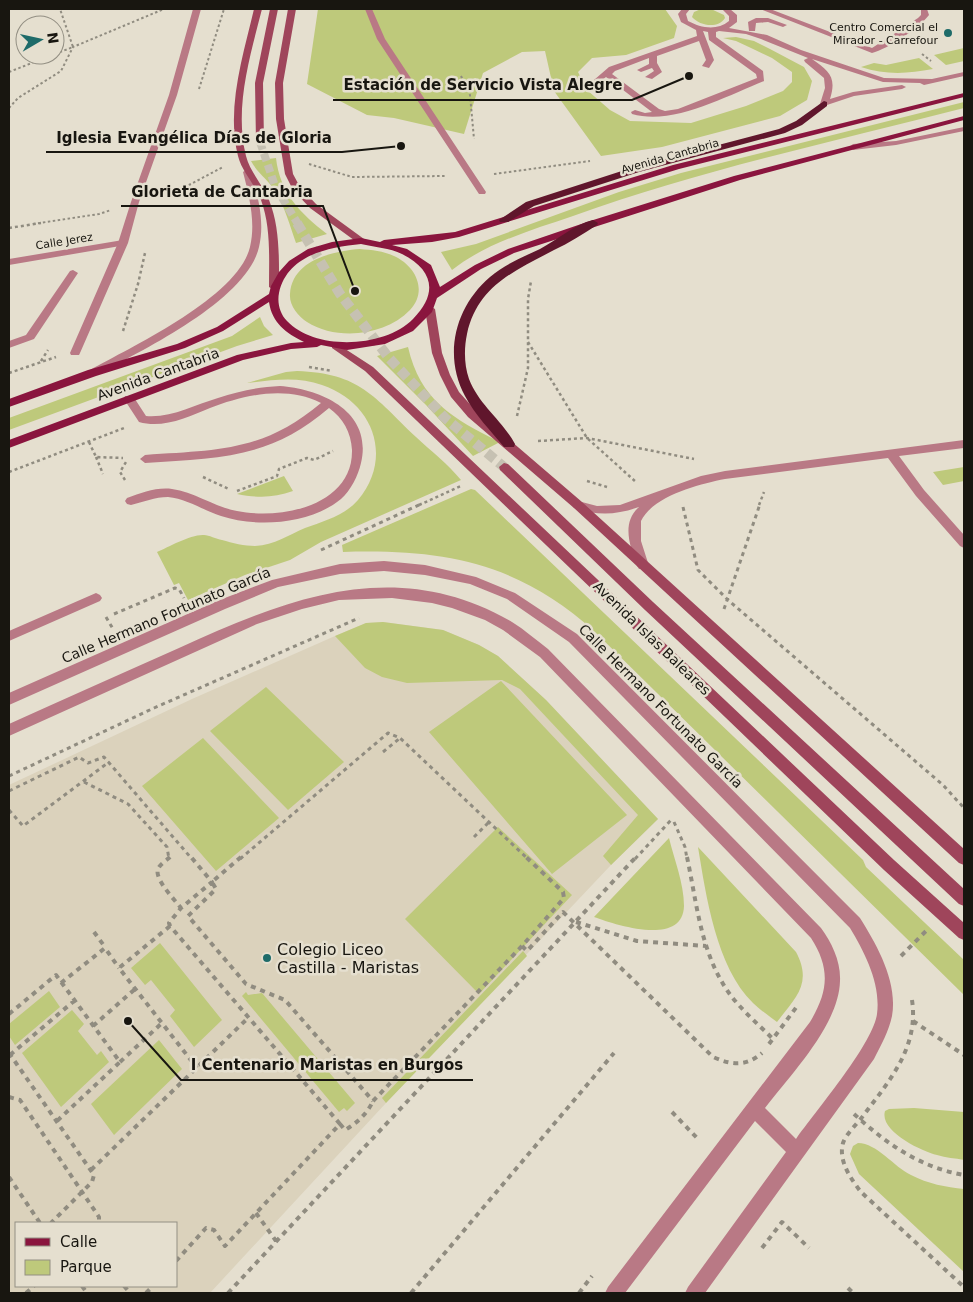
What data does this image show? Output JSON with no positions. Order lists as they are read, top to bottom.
{
  "streets": {
    "main road": ["Avenida Cantabria", "Avenida Islas Baleares"],
    "street": ["Calle Jerez", "Calle Hermano Fortunato García"]
  },
  "crossings": [
    ["Avenida Cantabria", "Avenida Islas Baleares"]
  ],
  "places": [
    "Centro Comercial el Mirador - Carrefour",
    "Estación de Servicio Vista Alegre",
    "Iglesia Evangélica Días de Gloria",
    "Glorieta de Cantabria",
    "Colegio Liceo Castilla - Maristas",
    "I Centenario Maristas en Burgos"
  ],
  "legend": ["Calle", "Parque"],
  "north": "right"
}
